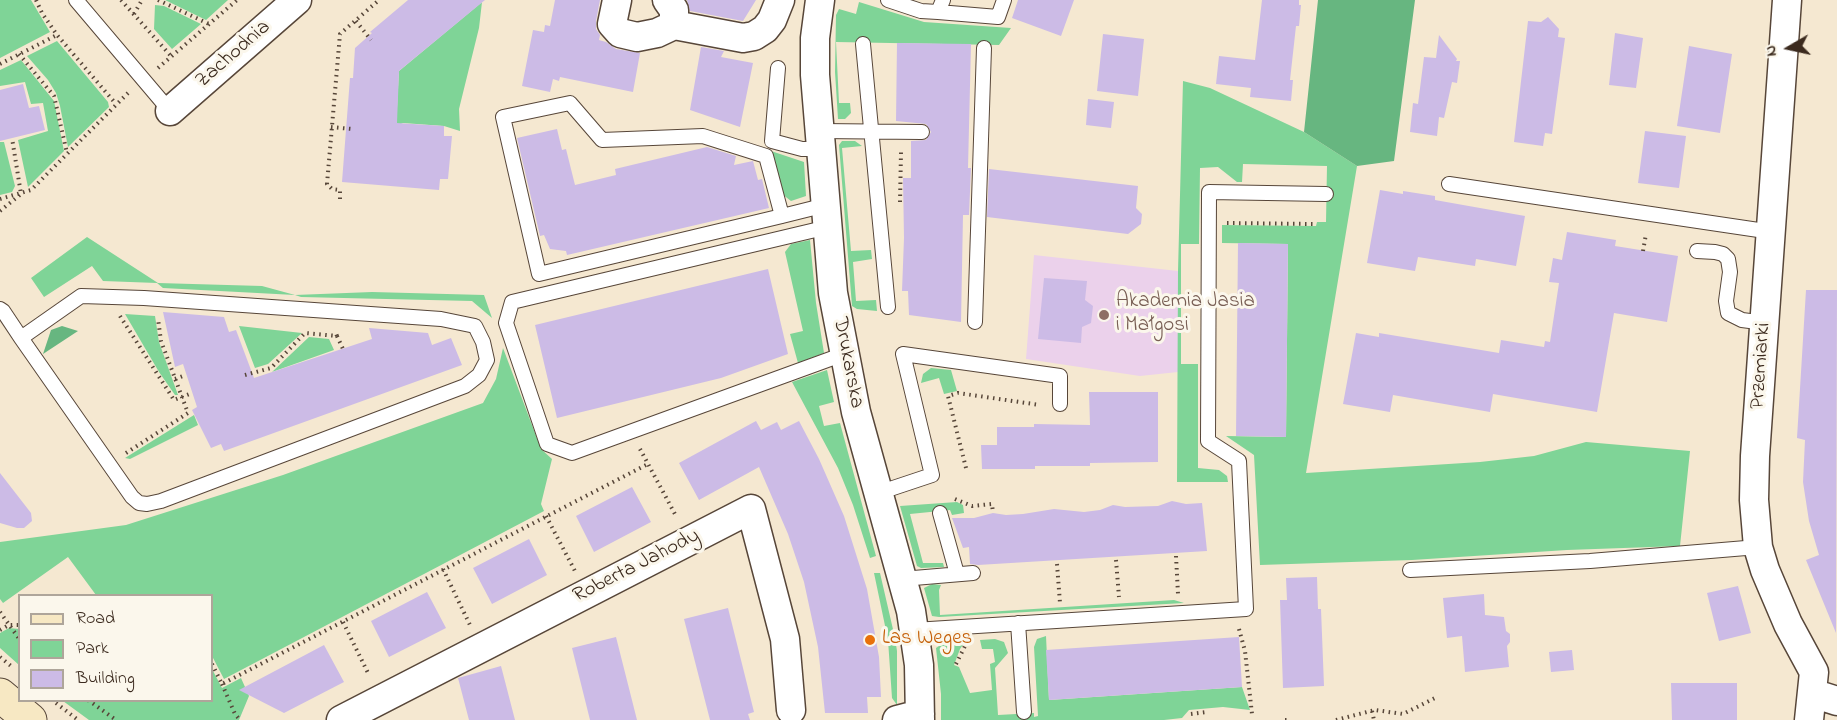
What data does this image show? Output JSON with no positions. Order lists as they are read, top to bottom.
{
  "streets": {
    "street": [
      "Zachodnia",
      "Drukarska",
      "Przemiarki",
      "Roberta Jahody"
    ]
  },
  "places": ["Akademia Jasia i Małgosi", "Las Weges"],
  "legend": ["Road", "Park", "Building"],
  "north": "left"
}
